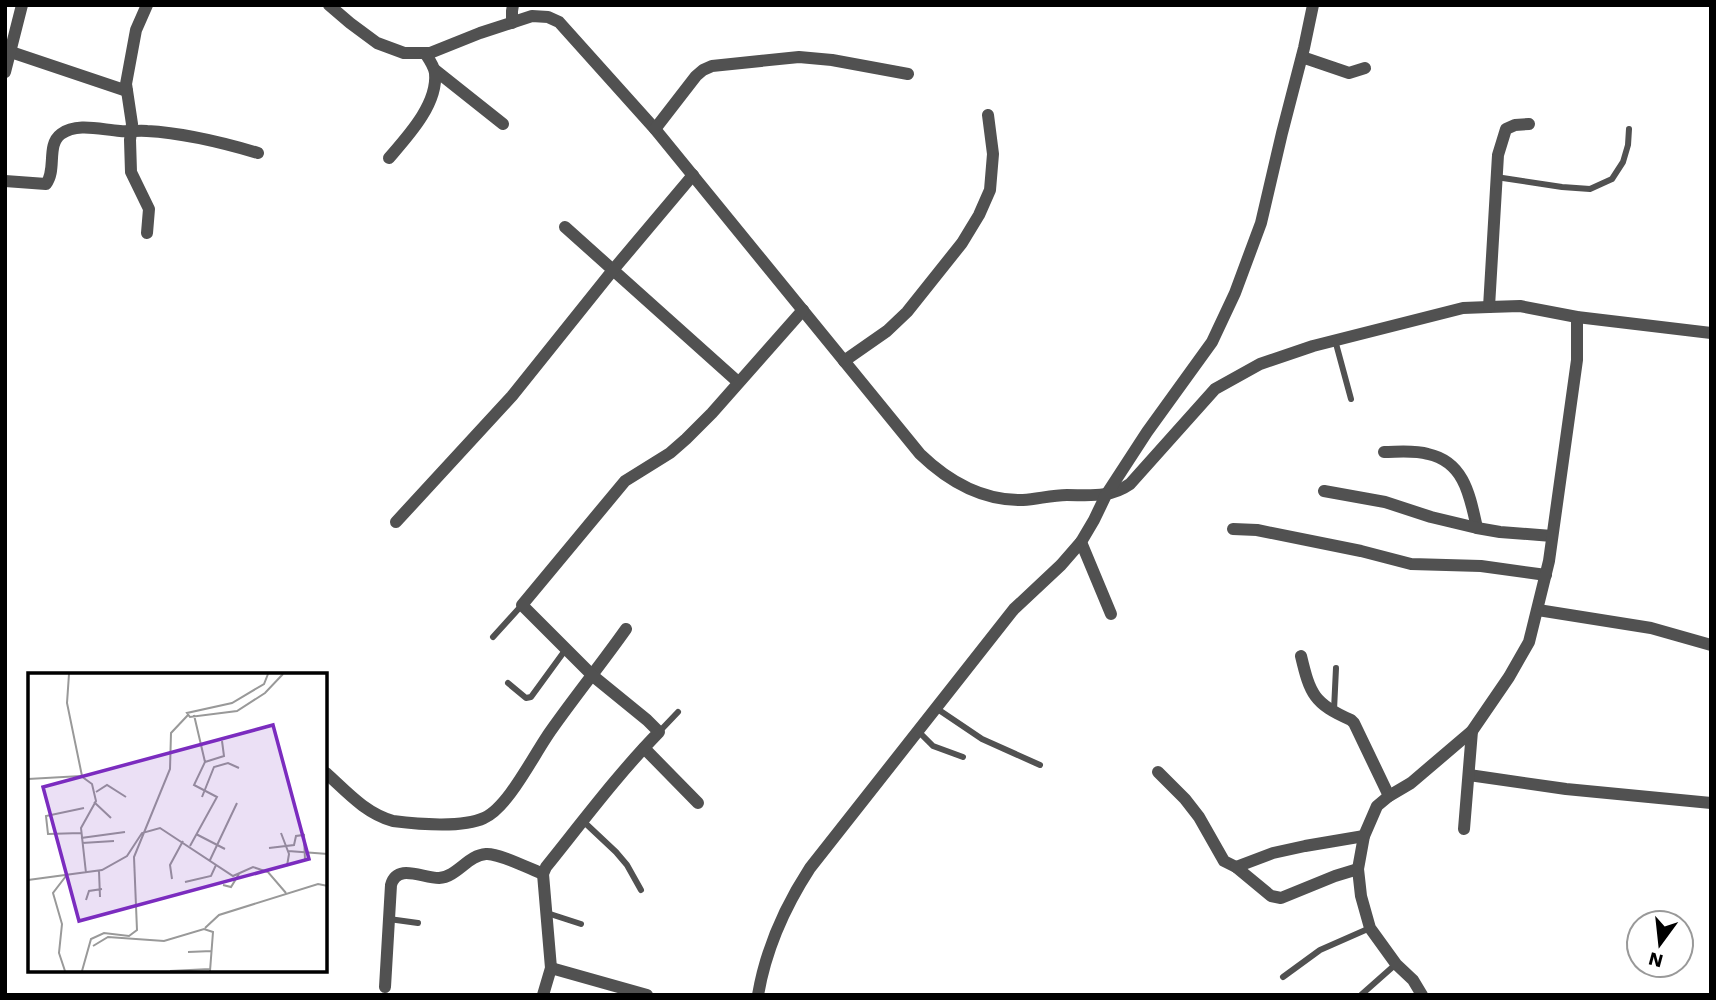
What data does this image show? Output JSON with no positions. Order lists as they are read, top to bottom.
{
  "north": "bottom"
}
